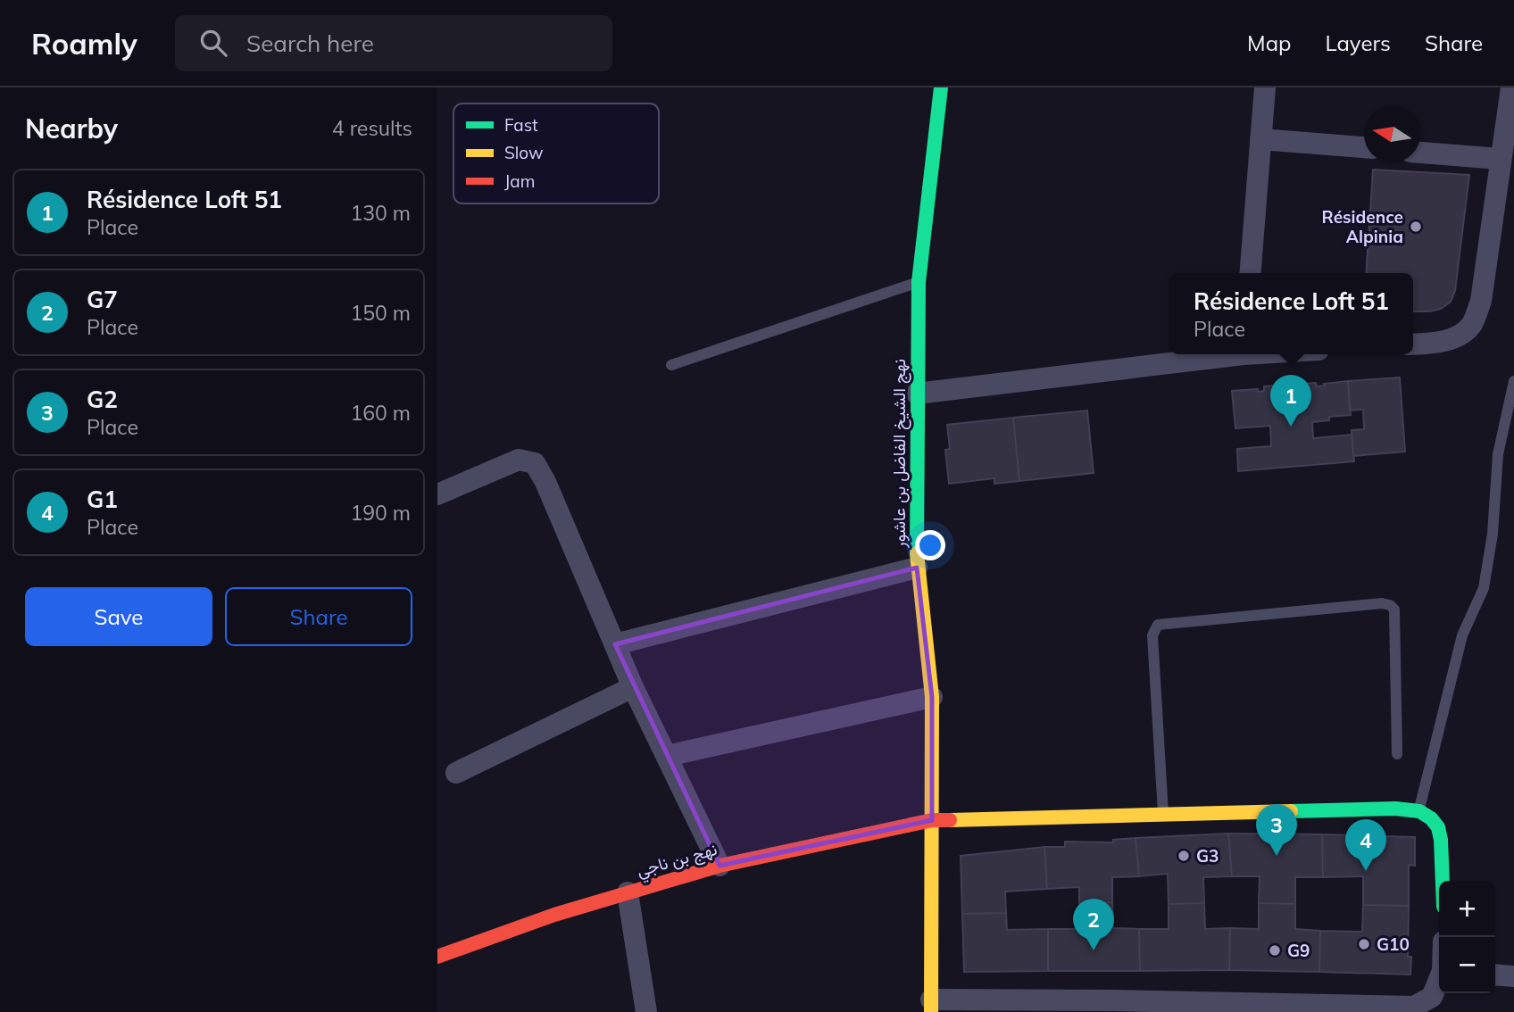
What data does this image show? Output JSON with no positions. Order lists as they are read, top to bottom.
{
  "streets": {
    "street": ["نهج الشيخ الفاضل بن عاشور", "نهج بن ناجي"]
  },
  "crossings": [
    ["نهج الشيخ الفاضل بن عاشور", "نهج بن ناجي"]
  ],
  "places": [
    "Résidence Alpinia",
    "G3",
    "G10",
    "G9"
  ],
  "legend": ["Fast", "Slow", "Jam"],
  "north": "left",
  "page": {
    "header": "Roamly",
    "search": "Search here",
    "nav": ["Map", "Layers", "Share"],
    "heading": ["Nearby", "4 results"],
    "list": [
      {
        "mark": "1",
        "name": "Résidence Loft 51",
        "note": "Place",
        "value": "130 m"
      },
      {
        "mark": "2",
        "name": "G7",
        "note": "Place",
        "value": "150 m"
      },
      {
        "mark": "3",
        "name": "G2",
        "note": "Place",
        "value": "160 m"
      },
      {
        "mark": "4",
        "name": "G1",
        "note": "Place",
        "value": "190 m"
      }
    ],
    "popup": ["Résidence Loft 51", "Place"],
    "pins": [
      "1",
      "3",
      "4",
      "2"
    ],
    "buttons": ["Save", "Share"],
    "map_buttons": ["+", "−"]
  }
}
